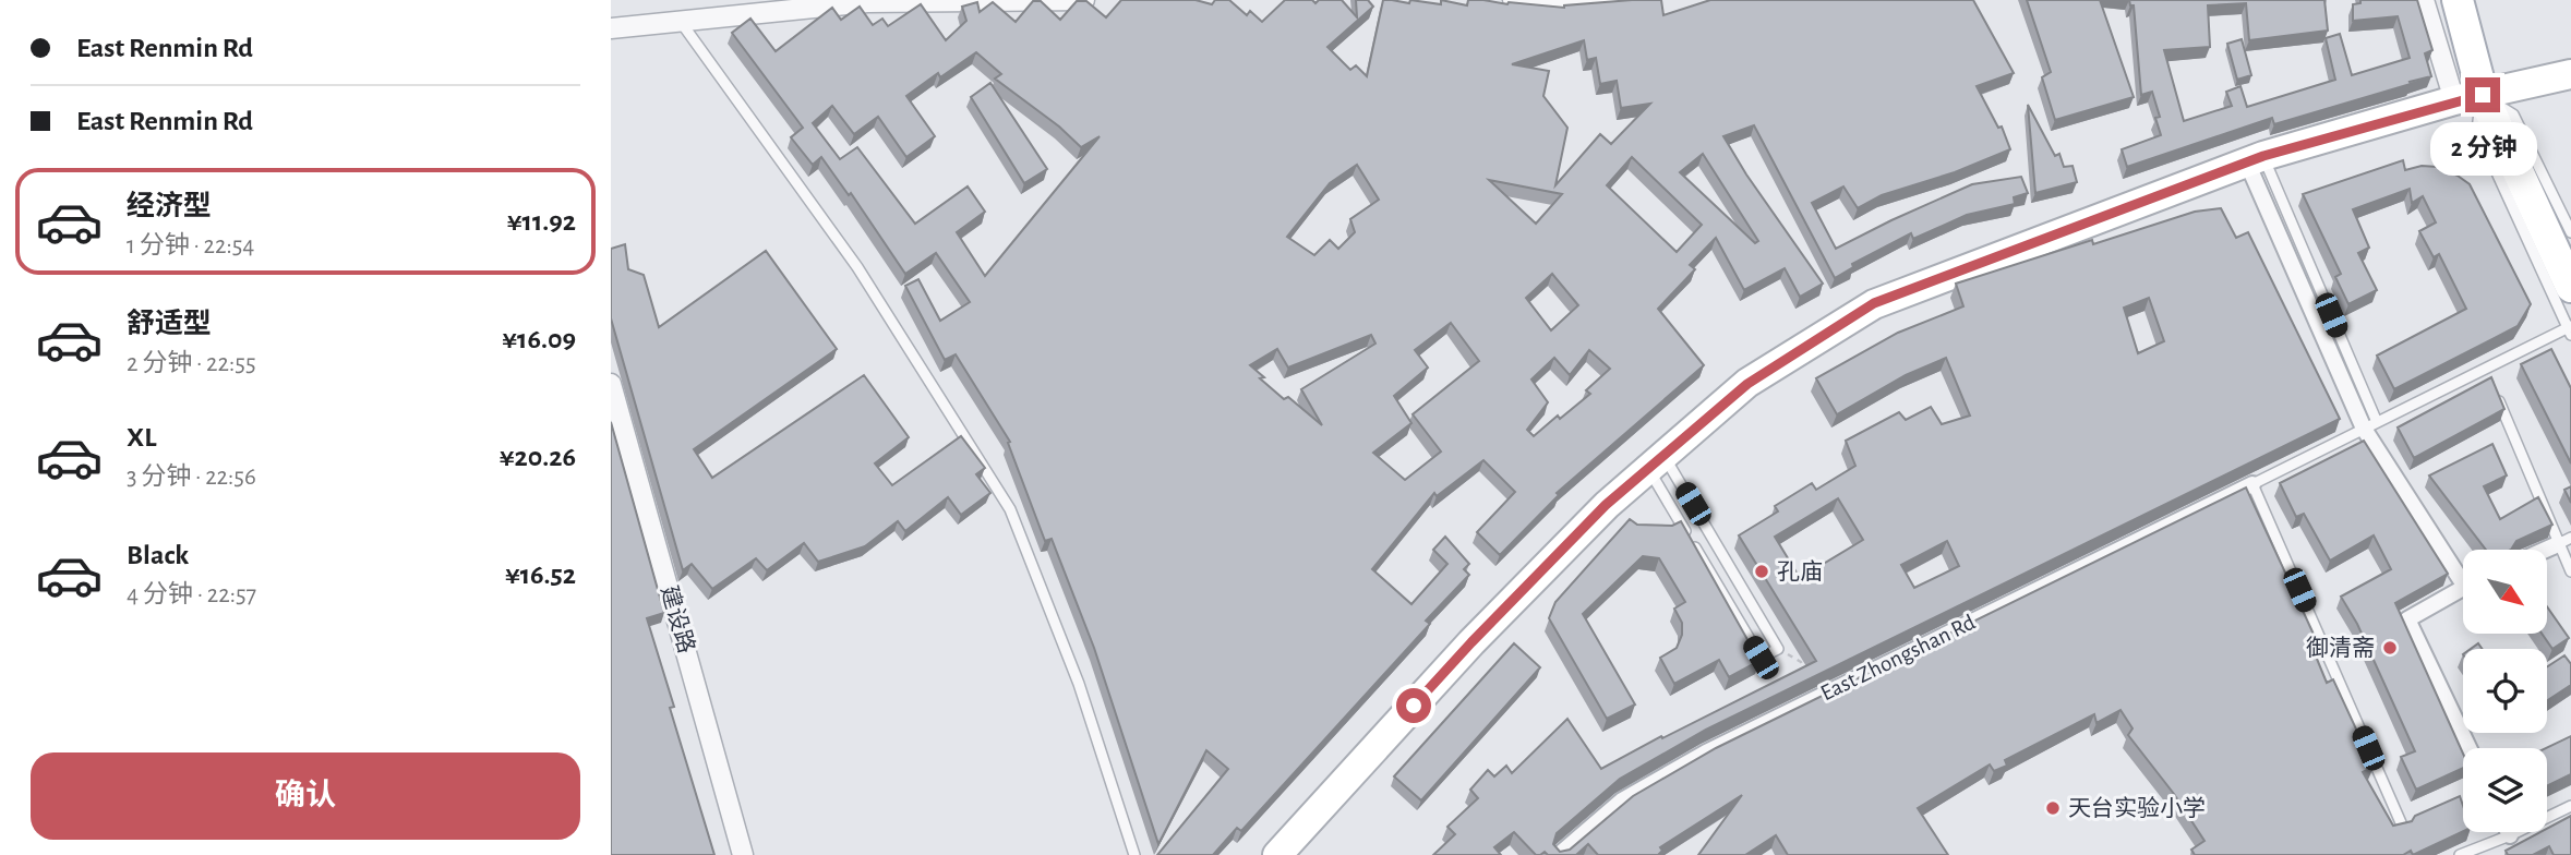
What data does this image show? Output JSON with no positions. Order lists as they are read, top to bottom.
{
  "streets": {
    "street": ["建设路", "East Zhongshan Rd"]
  },
  "places": ["孔庙", "御清斋", "天台实验小学"],
  "north": "bottom right",
  "page": {
    "banner": ["East Renmin Rd", "East Renmin Rd"],
    "bubble": "2 分钟",
    "list": [
      {
        "name": "经济型",
        "note": "1 分钟 · 22:54",
        "value": "¥11.92"
      },
      {
        "name": "舒适型",
        "note": "2 分钟 · 22:55",
        "value": "¥16.09"
      },
      {
        "name": "XL",
        "note": "3 分钟 · 22:56",
        "value": "¥20.26"
      },
      {
        "name": "Black",
        "note": "4 分钟 · 22:57",
        "value": "¥16.52"
      }
    ],
    "buttons": "确认"
  }
}
